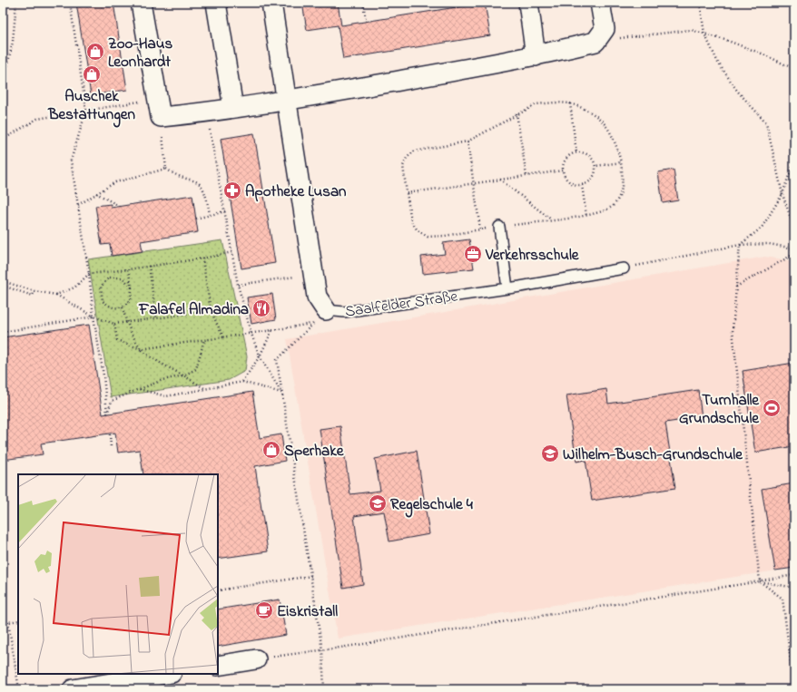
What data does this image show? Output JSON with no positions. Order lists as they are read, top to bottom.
{
  "streets": {
    "street": ["Saalfelder Straße"]
  },
  "places": {
    "shop": ["Zoo-Haus Leonhardt", "Auschek Bestattungen", "Sperhake"],
    "pharmacy": ["Apotheke Lusan"],
    "office": ["Verkehrsschule"],
    "restaurant": ["Falafel Almadina"],
    "sports": ["Turnhalle Grundschule"],
    "school or university": ["Wilhelm-Busch-Grundschule", "Regelschule 4"],
    "cafe": ["Eiskristall"]
  }
}
